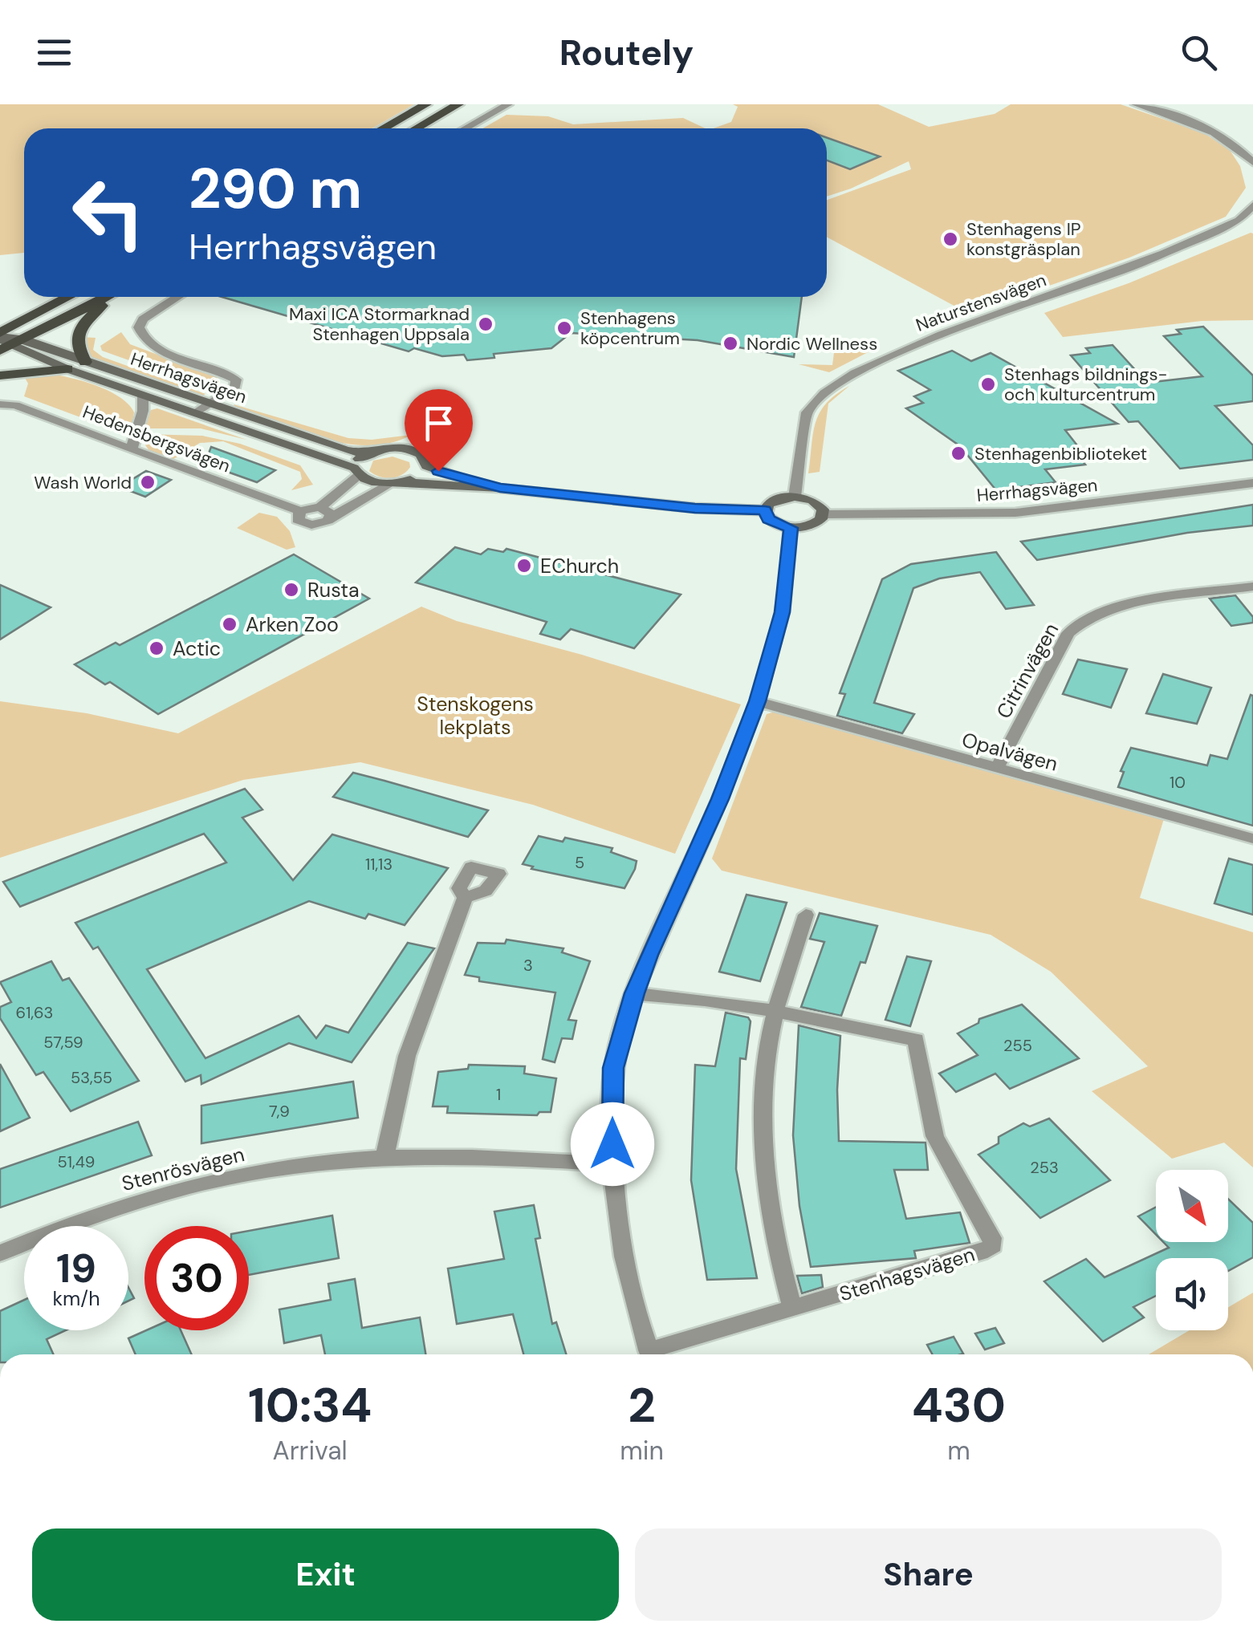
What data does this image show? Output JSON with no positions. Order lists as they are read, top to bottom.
{
  "streets": {
    "street": [
      "Naturstensvägen",
      "Herrhagsvägen",
      "Hedensbergsvägen",
      "Citrinvägen",
      "Opalvägen",
      "Stenrösvägen",
      "Stenhagsvägen"
    ]
  },
  "crossings": [
    ["Citrinvägen", "Opalvägen"],
    ["Opalvägen", "Stenhagsvägen"],
    ["Stenrösvägen", "Stenhagsvägen"]
  ],
  "parks": ["Stenskogens lekplats"],
  "places": [
    "Stenhagens IP konstgräsplan",
    "Maxi ICA Stormarknad Stenhagen Uppsala",
    "Stenhagens köpcentrum",
    "Nordic Wellness",
    "Stenhags bildnings- och kulturcentrum",
    "Stenhagenbiblioteket",
    "Wash World",
    "EChurch",
    "Rusta",
    "Arken Zoo",
    "Actic"
  ],
  "house_numbers": [
    "10",
    "5",
    "11,13",
    "3",
    "61,63",
    "57,59",
    "255",
    "53,55",
    "1",
    "7,9",
    "51,49",
    "253"
  ],
  "north": "bottom right",
  "page": {
    "header": "Routely",
    "turn": ["290 m", "Herrhagsvägen"],
    "speed": "19 km/h",
    "limit": "30",
    "eta": [
      "10:34",
      "Arrival",
      "2",
      "min",
      "430",
      "m"
    ],
    "buttons": ["Exit", "Share"]
  }
}
